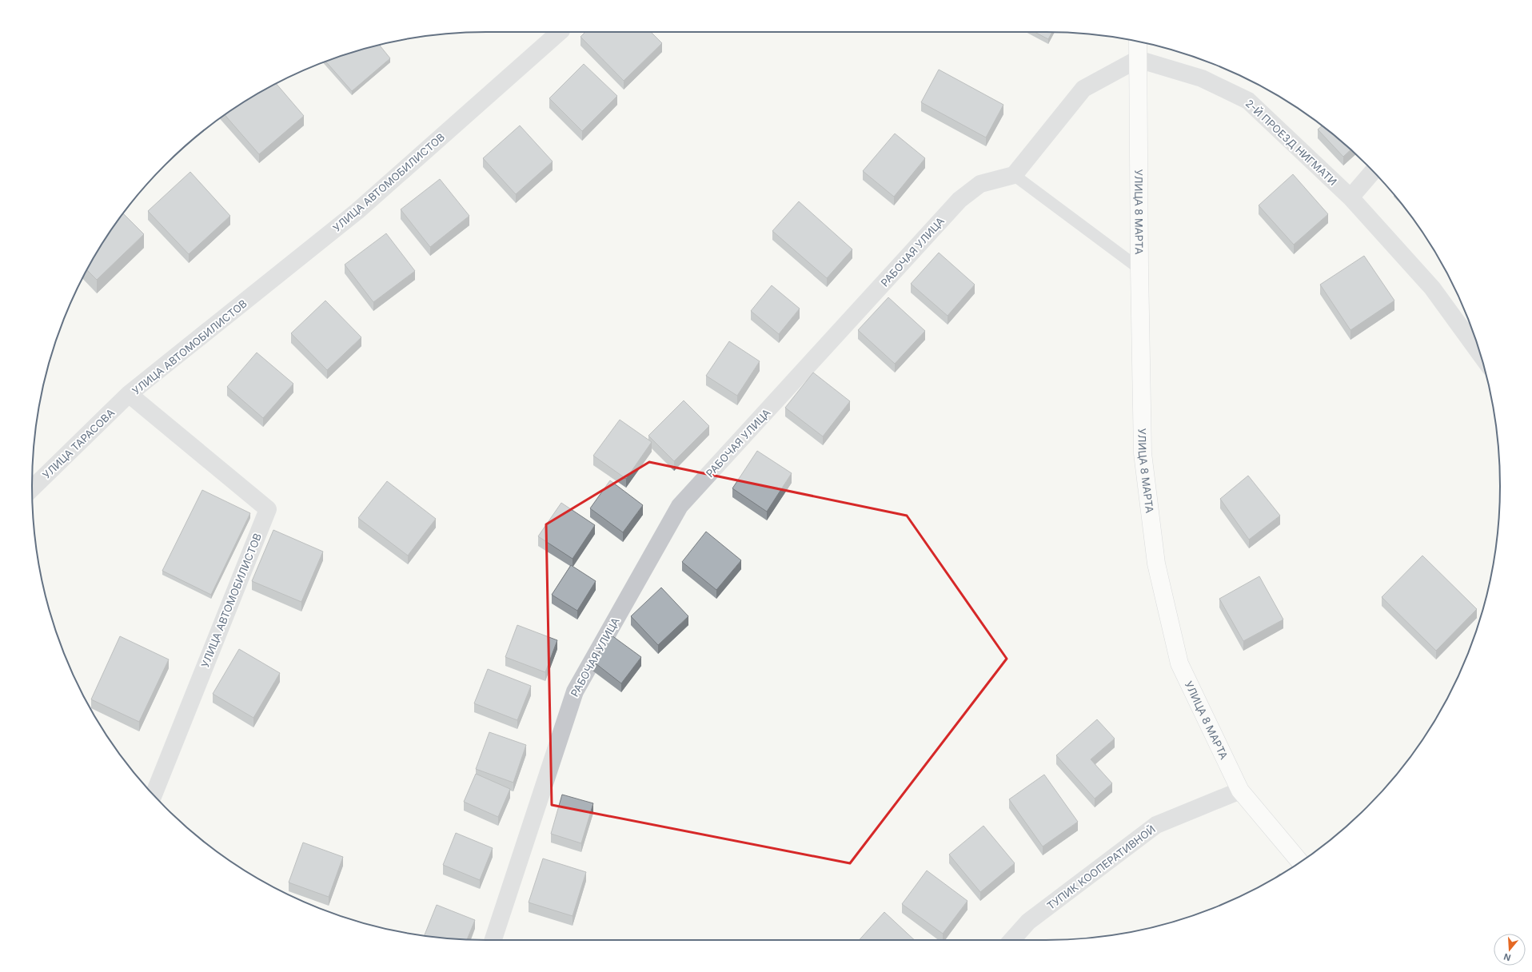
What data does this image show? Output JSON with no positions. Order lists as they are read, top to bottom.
{
  "streets": {
    "main road": ["УЛИЦА 8 МАРТА"],
    "street": [
      "2-Й ПРОЕЗД НИГМАТИ",
      "УЛИЦА АВТОМОБИЛИСТОВ",
      "РАБОЧАЯ УЛИЦА",
      "УЛИЦА ТАРАСОВА",
      "ТУПИК КООПЕРАТИВНОЙ"
    ]
  },
  "crossings": [
    ["2-Й ПРОЕЗД НИГМАТИ", "УЛИЦА 8 МАРТА"],
    ["УЛИЦА АВТОМОБИЛИСТОВ", "УЛИЦА ТАРАСОВА"],
    ["УЛИЦА 8 МАРТА", "ТУПИК КООПЕРАТИВНОЙ"]
  ],
  "north": "bottom"
}
